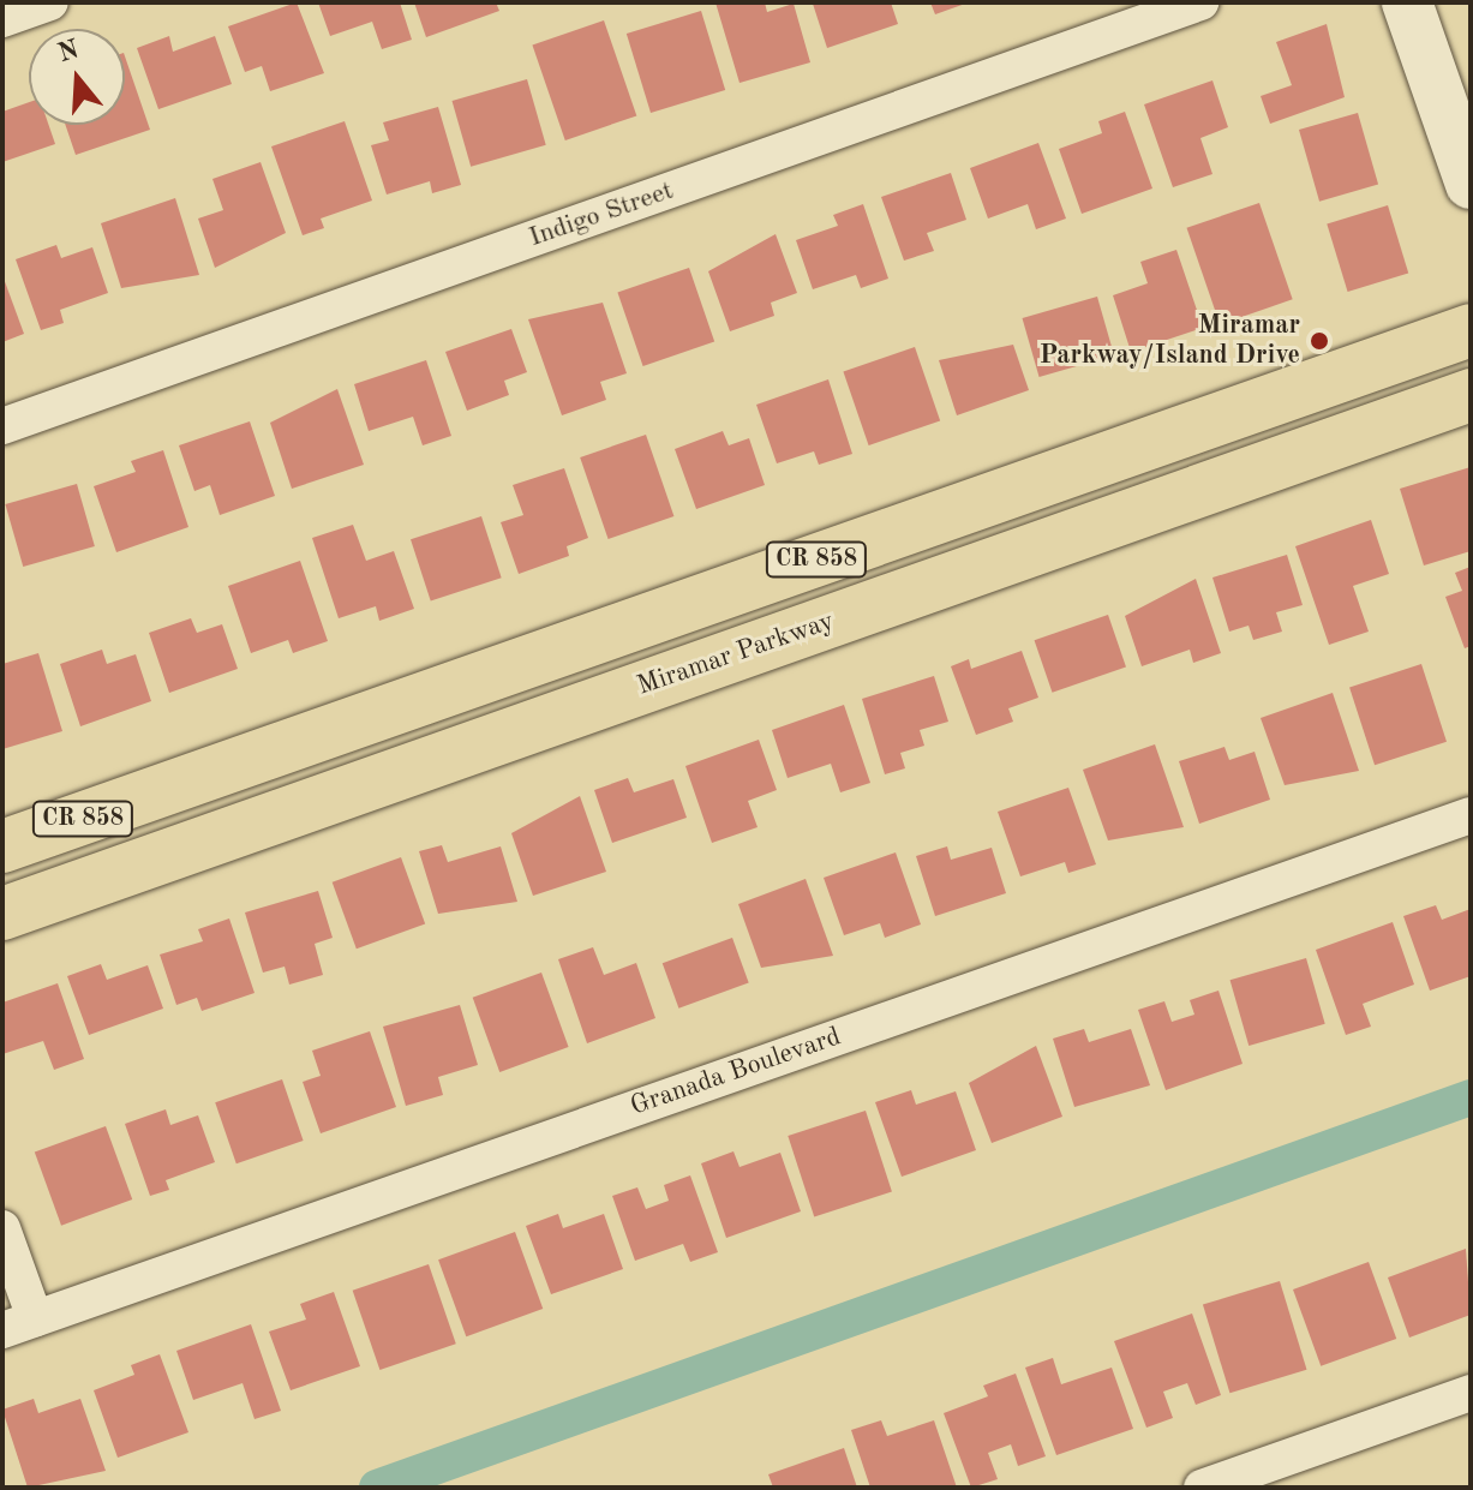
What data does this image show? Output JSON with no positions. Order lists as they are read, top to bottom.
{
  "streets": {
    "main road": ["CR 858", "Miramar Parkway"],
    "street": ["Indigo Street", "Granada Boulevard"]
  },
  "places": ["Miramar Parkway/Island Drive"],
  "north": "top"
}
